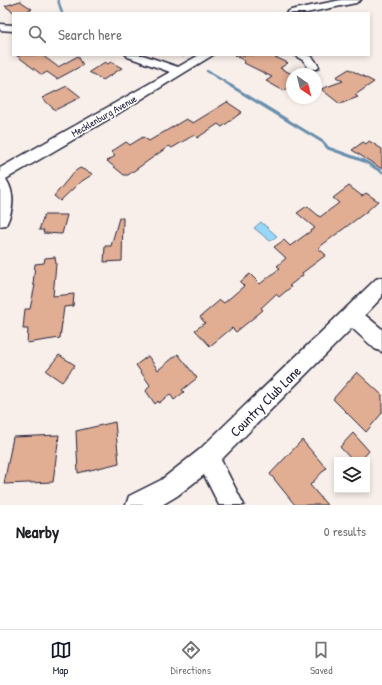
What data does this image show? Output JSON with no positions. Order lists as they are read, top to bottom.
{
  "streets": {
    "street": ["Mecklenburg Avenue", "Country Club Lane"]
  },
  "north": "bottom right",
  "page": {
    "search": "Search here",
    "heading": ["Nearby", "0 results"],
    "nav": ["Map", "Directions", "Saved"]
  }
}
